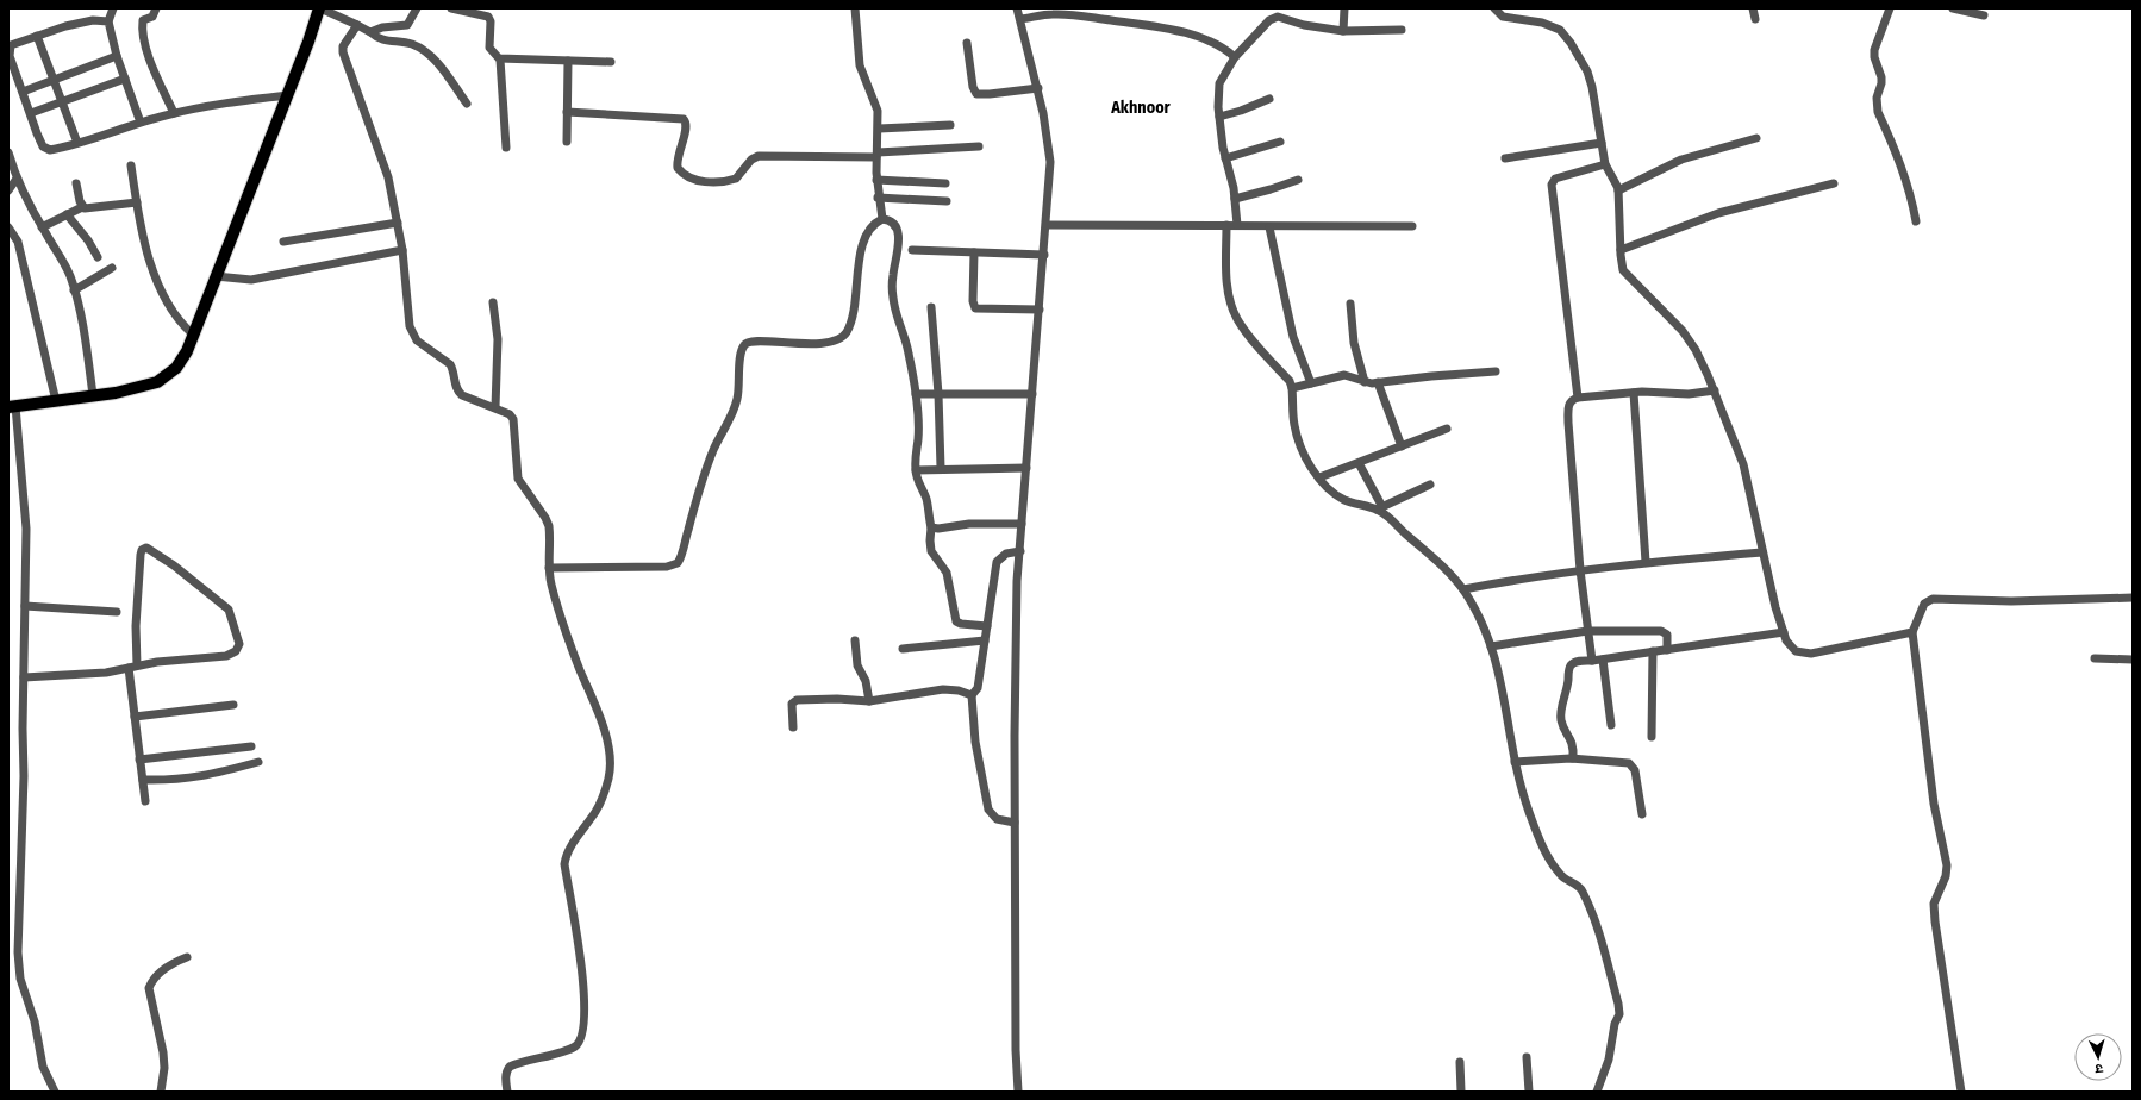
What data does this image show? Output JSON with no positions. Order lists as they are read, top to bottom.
{
  "districts": ["Akhnoor"],
  "north": "bottom"
}
